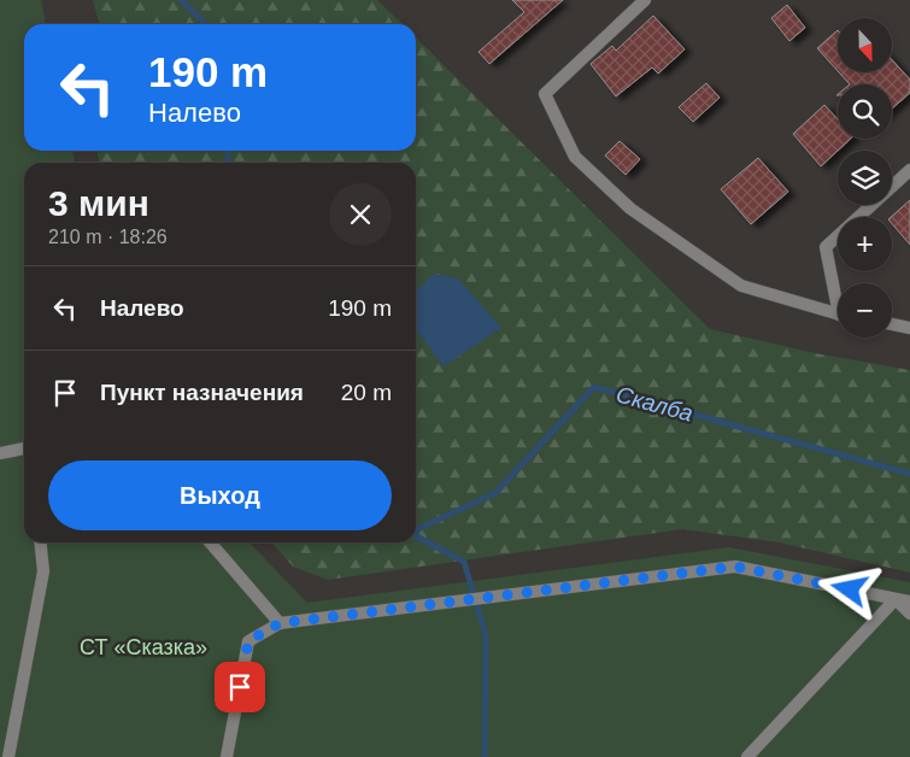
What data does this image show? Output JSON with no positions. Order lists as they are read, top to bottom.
{
  "water": ["Скалба"],
  "parks": ["СТ «Сказка»"],
  "north": "bottom",
  "page": {
    "map_buttons": ["+", "−"],
    "turn": ["190 m", "Налево"],
    "heading": ["3 мин", "210 m · 18:26"],
    "list": [
      {
        "name": "Налево",
        "value": "190 m"
      },
      {
        "name": "Пункт назначения",
        "value": "20 m"
      }
    ],
    "buttons": "Выход"
  }
}
